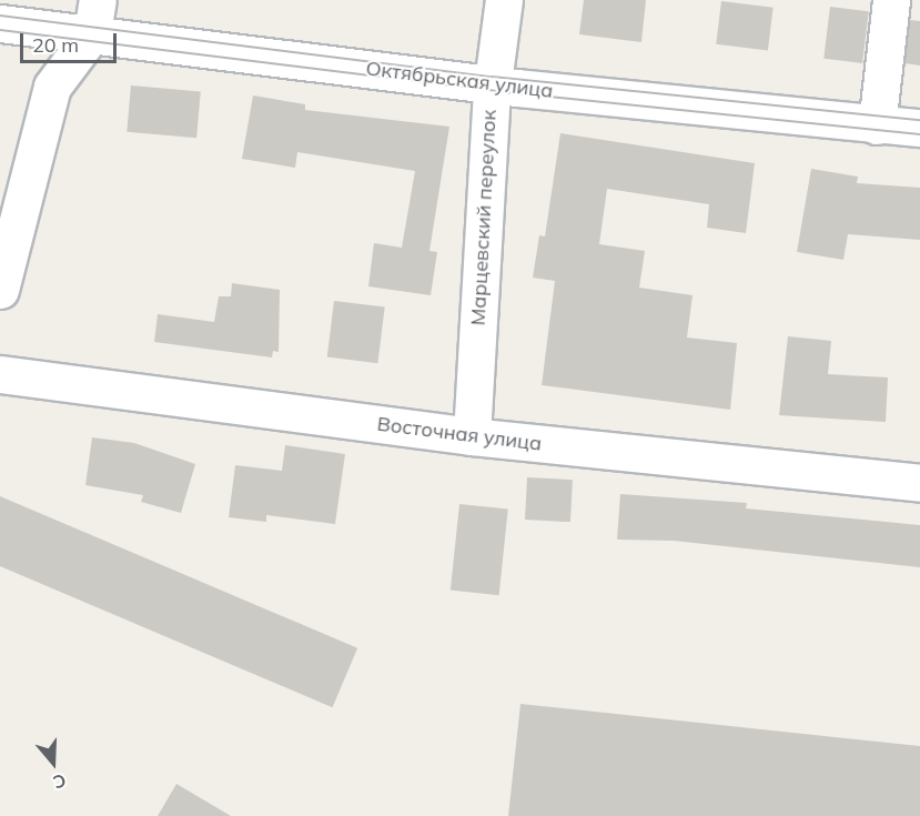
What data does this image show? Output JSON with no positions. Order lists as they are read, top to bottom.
{
  "streets": {
    "street": ["Октябрьская улица", "Марцевский переулок", "Восточная улица"]
  },
  "crossings": [
    ["Октябрьская улица", "Марцевский переулок"],
    ["Марцевский переулок", "Восточная улица"]
  ],
  "scale_bar": "20 m",
  "north": "bottom"
}
